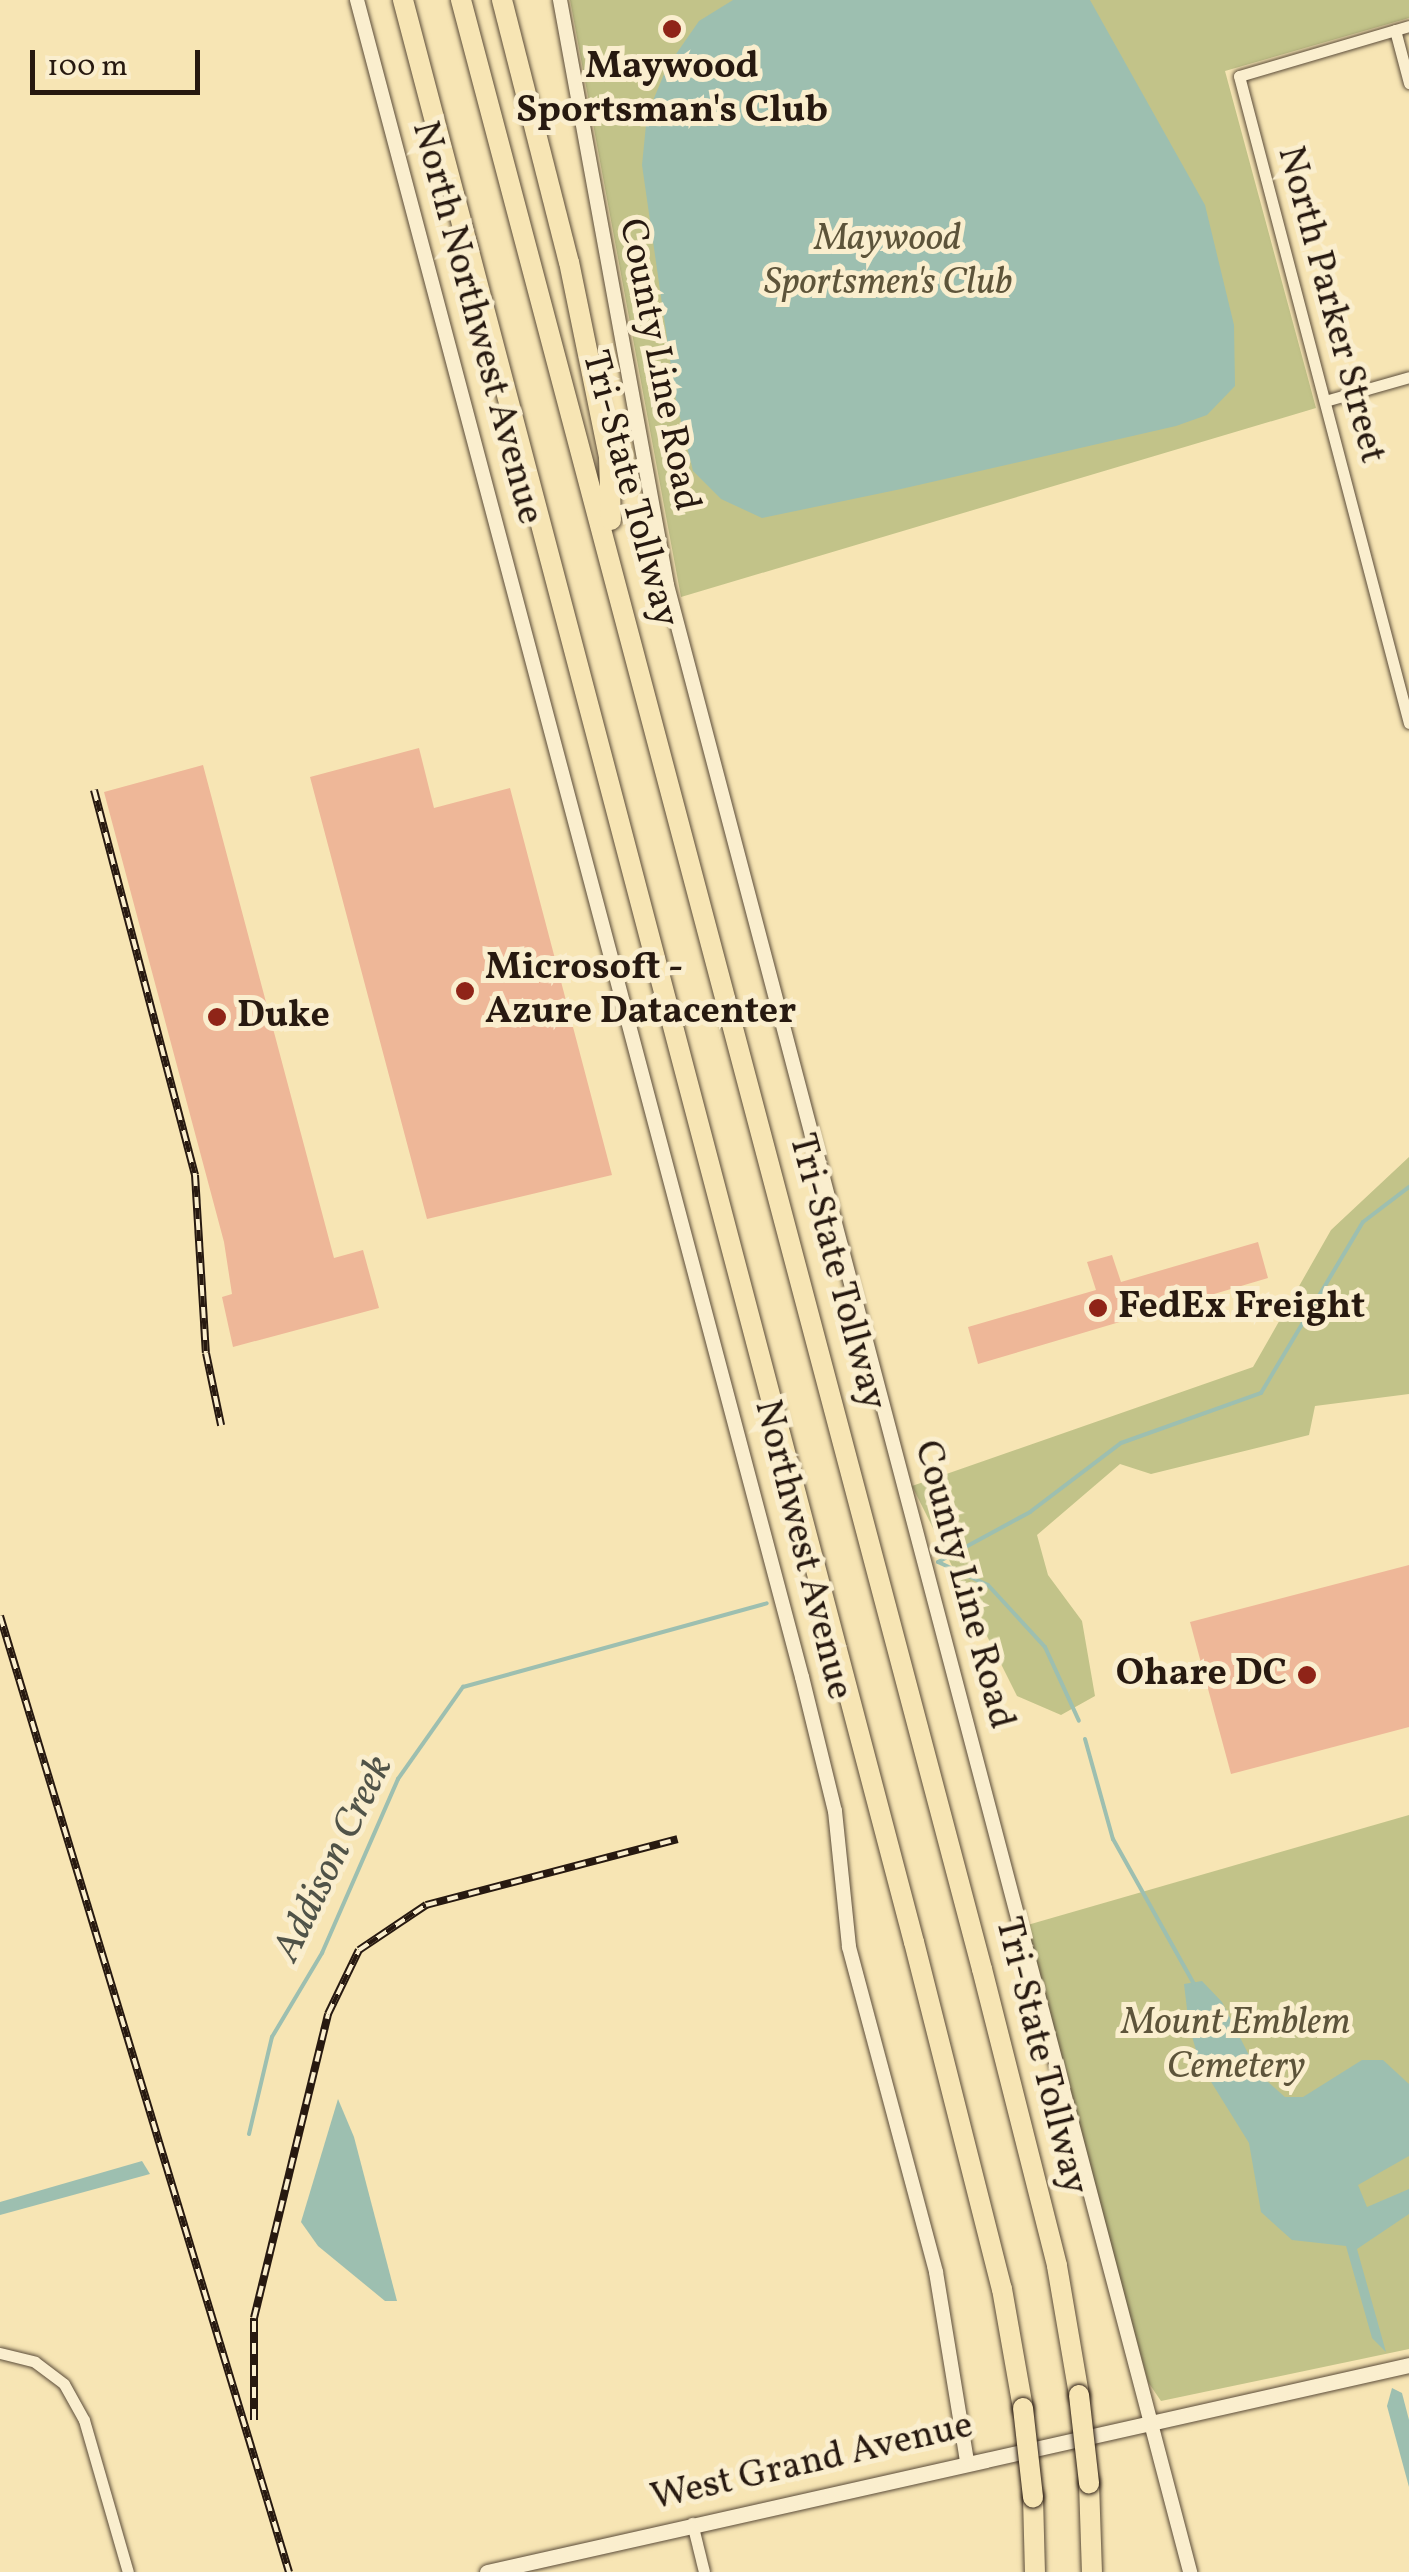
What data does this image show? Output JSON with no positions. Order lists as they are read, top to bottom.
{
  "streets": {
    "highway": ["Tri-State Tollway"],
    "main road": ["West Grand Avenue"],
    "street": [
      "North Parker Street",
      "North Northwest Avenue",
      "County Line Road",
      "Northwest Avenue"
    ]
  },
  "crossings": [
    ["North Northwest Avenue", "Northwest Avenue"],
    ["County Line Road", "West Grand Avenue"],
    ["Northwest Avenue", "West Grand Avenue"]
  ],
  "water": ["Addison Creek"],
  "parks": ["Maywood Sportsmen's Club", "Mount Emblem Cemetery"],
  "places": [
    "Maywood Sportsman's Club",
    "Microsoft - Azure Datacenter",
    "Duke",
    "FedEx Freight",
    "Ohare DC"
  ],
  "scale_bar": "100 m"
}
